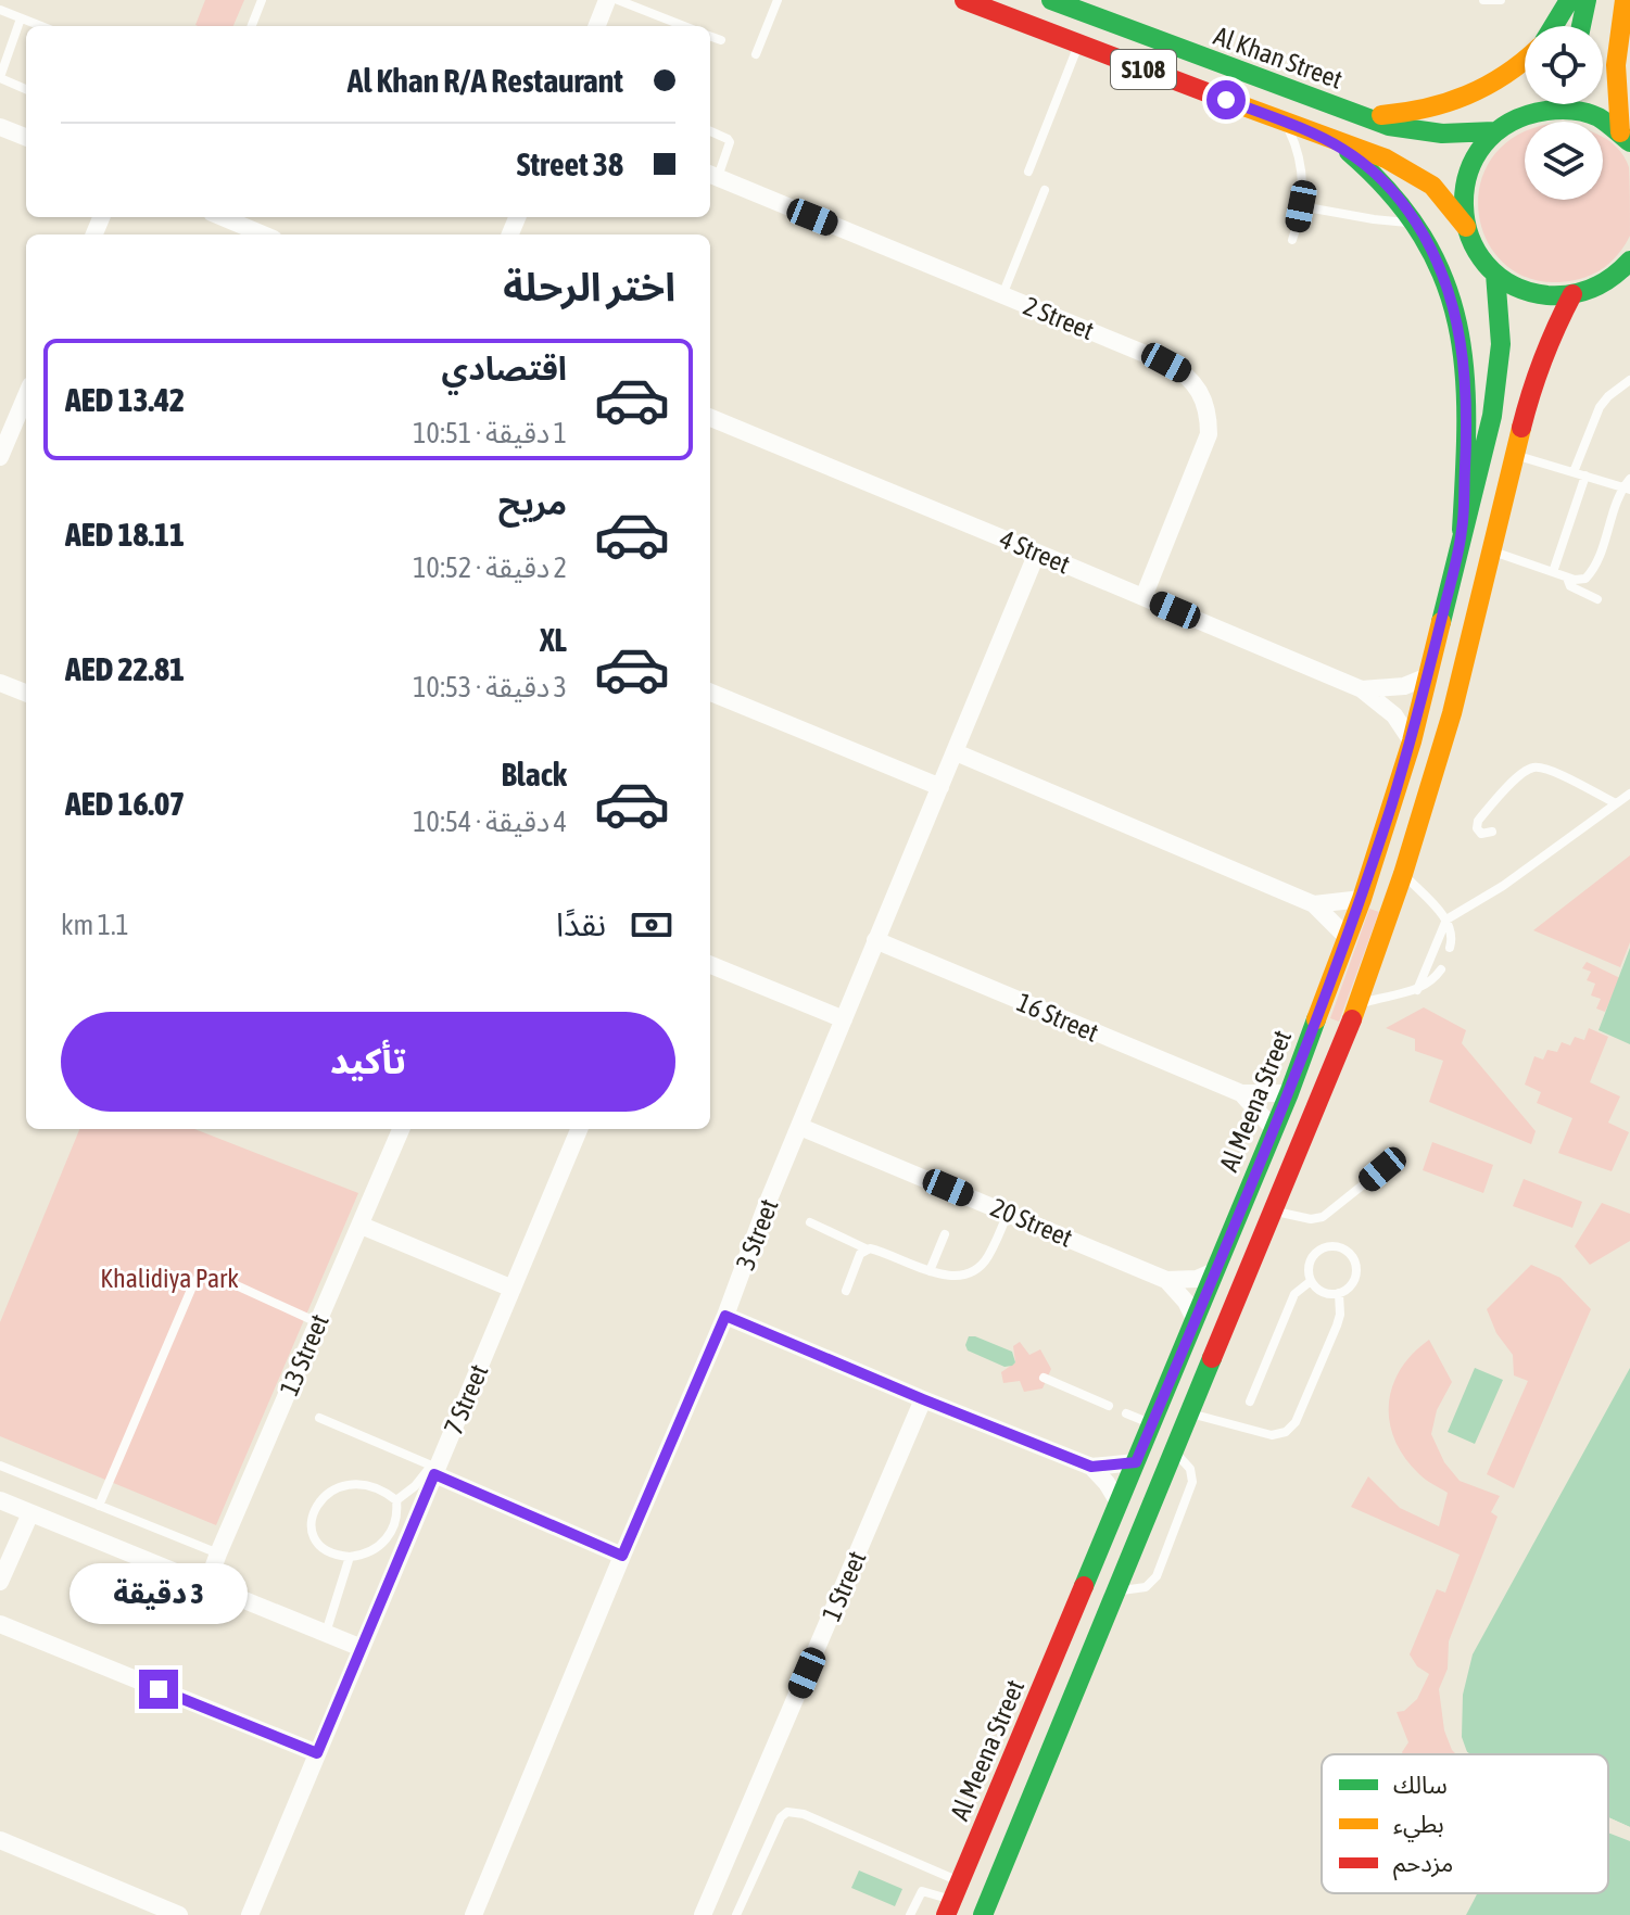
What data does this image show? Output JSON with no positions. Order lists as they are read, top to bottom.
{
  "streets": {
    "main road": ["Al Khan Street", "S108", "Al Meena Street"],
    "street": [
      "2 Street",
      "4 Street",
      "16 Street",
      "20 Street",
      "3 Street",
      "13 Street",
      "7 Street",
      "1 Street"
    ]
  },
  "crossings": [
    ["2 Street", "4 Street"],
    ["4 Street", "Al Meena Street"],
    ["4 Street", "3 Street"],
    ["16 Street", "Al Meena Street"],
    ["16 Street", "3 Street"],
    ["20 Street", "3 Street"]
  ],
  "parks": ["Khalidiya Park"],
  "legend": ["سالك", "بطيء", "مزدحم"],
  "page": {
    "banner": ["Al Khan R/A Restaurant", "38 Street"],
    "heading": "اختر الرحلة",
    "list": [
      {
        "name": "اقتصادي",
        "note": "1 دقيقة · 10:51",
        "value": "AED 13.42"
      },
      {
        "name": "مريح",
        "note": "2 دقيقة · 10:52",
        "value": "AED 18.11"
      },
      {
        "name": "XL",
        "note": "3 دقيقة · 10:53",
        "value": "AED 22.81"
      },
      {
        "name": "Black",
        "note": "4 دقيقة · 10:54",
        "value": "AED 16.07"
      }
    ],
    "pay": ["نقدًا", "1.1 km"],
    "buttons": "تأكيد",
    "bubble": "3 دقيقة"
  }
}
